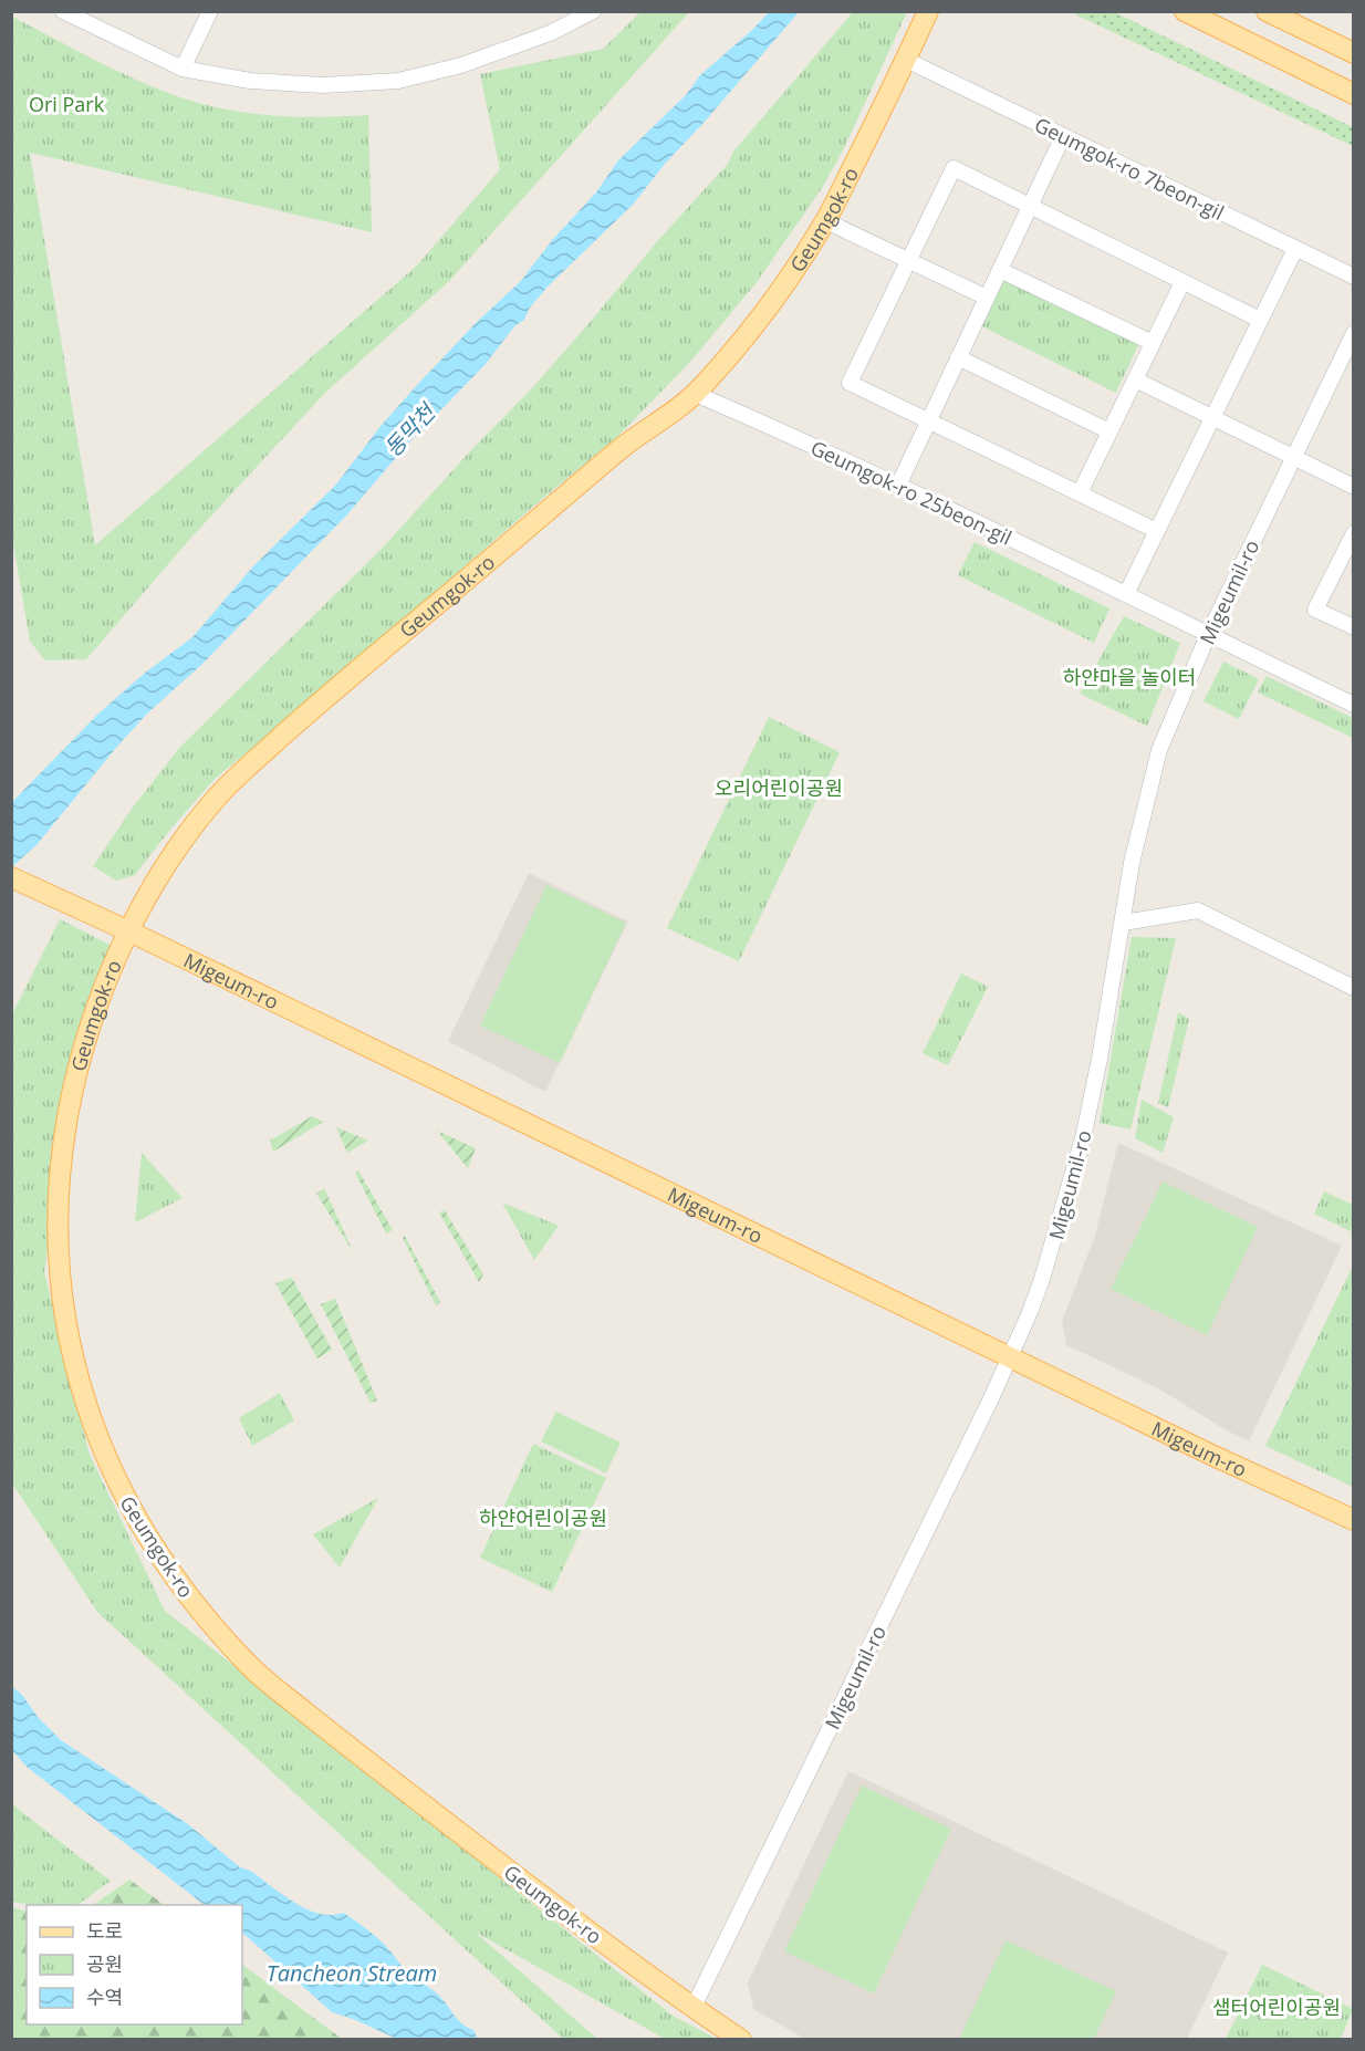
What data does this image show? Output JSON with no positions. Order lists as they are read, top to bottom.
{
  "streets": {
    "main road": ["Geumgok-ro", "Migeum-ro"],
    "street": ["Geumgok-ro 7beon-gil", "Geumgok-ro 25beon-gil", "Migeumil-ro"]
  },
  "crossings": [
    ["Geumgok-ro 7beon-gil", "Geumgok-ro"],
    ["Geumgok-ro", "Geumgok-ro 25beon-gil"],
    ["Geumgok-ro", "Migeumil-ro"],
    ["Geumgok-ro", "Migeum-ro"],
    ["Geumgok-ro 25beon-gil", "Migeumil-ro"],
    ["Migeumil-ro", "Migeum-ro"]
  ],
  "water": ["동막천", "Tancheon Stream"],
  "parks": [
    "Ori Park",
    "하얀마을 놀이터",
    "오리어린이공원",
    "하얀어린이공원",
    "샘터어린이공원"
  ],
  "legend": ["도로", "공원", "수역"]
}
